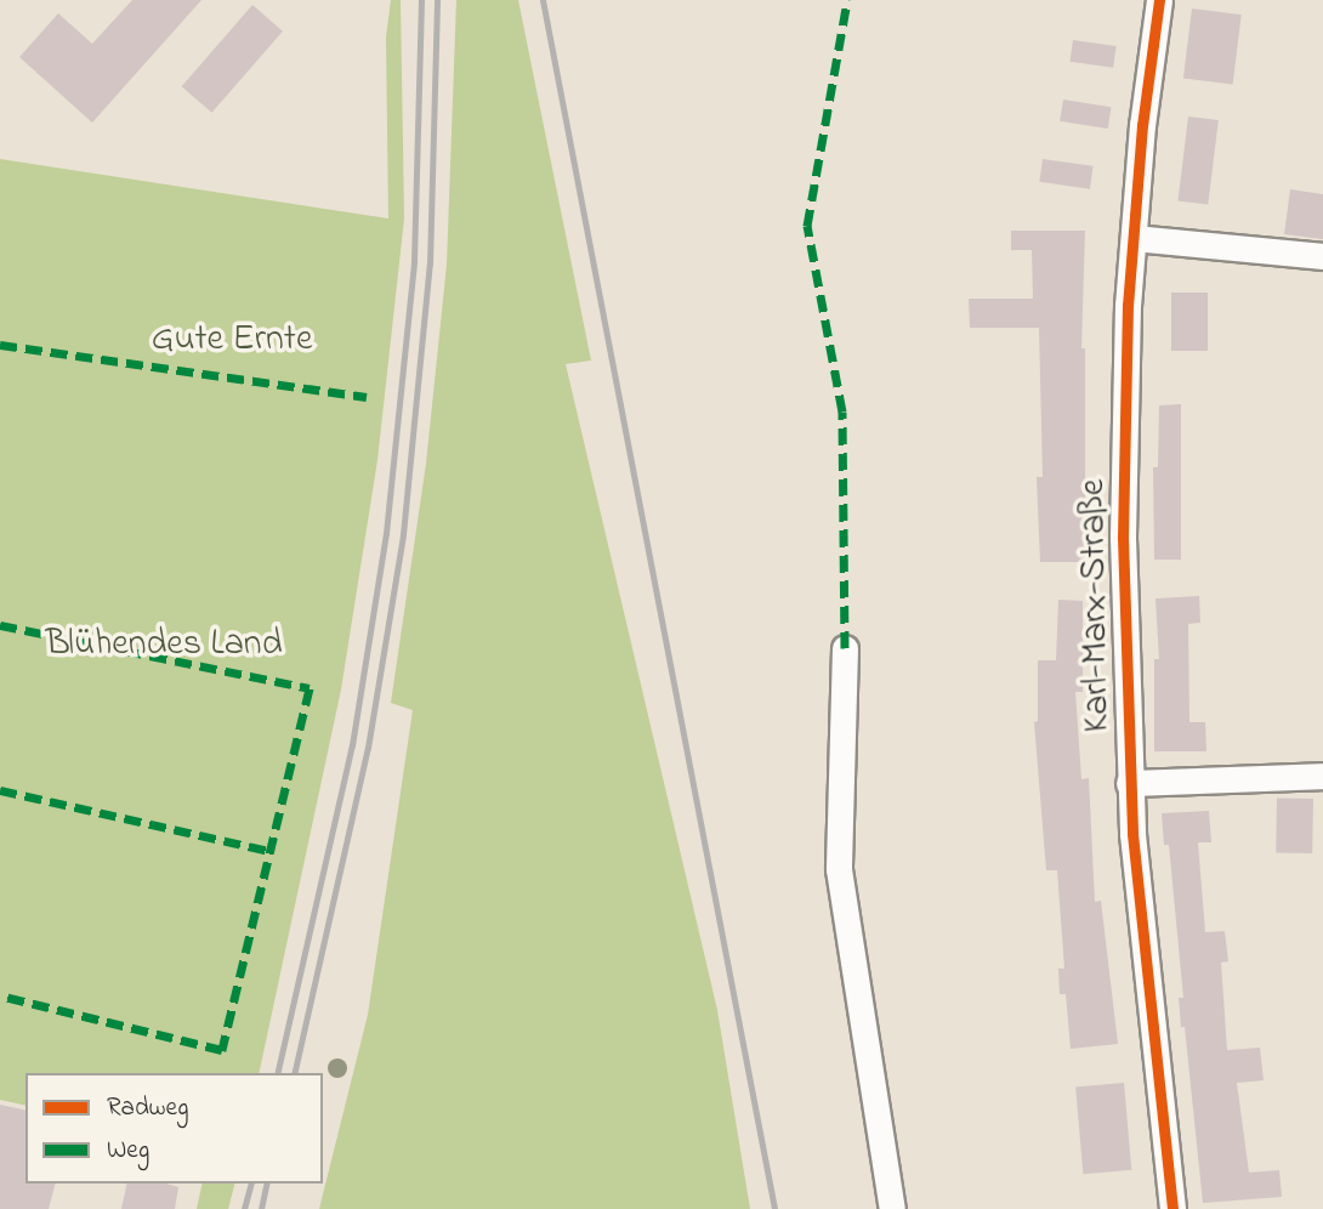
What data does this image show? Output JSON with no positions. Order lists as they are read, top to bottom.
{
  "streets": {
    "street": ["Karl-Marx-Straße"]
  },
  "parks": ["Gute Ernte", "Blühendes Land"],
  "legend": ["Radweg", "Weg"]
}
